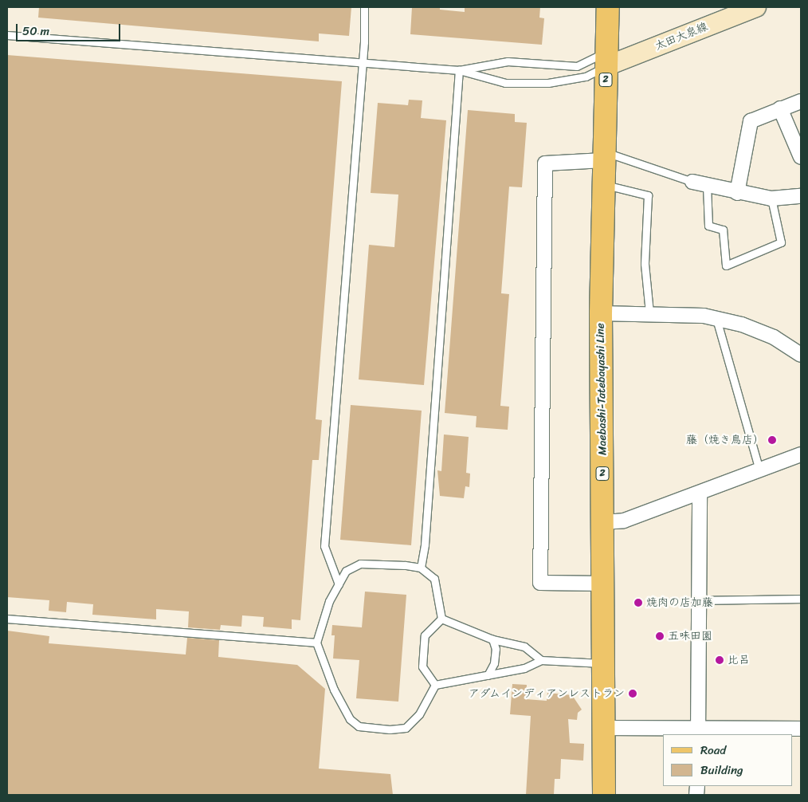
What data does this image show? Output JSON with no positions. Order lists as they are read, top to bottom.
{
  "streets": {
    "main road": ["太田大泉線", "2", "Maebashi-Tatebayashi Line"]
  },
  "crossings": [
    ["太田大泉線", "Maebashi-Tatebayashi Line"]
  ],
  "places": [
    "藤（焼き鳥店）",
    "焼肉の店加藤",
    "五味田園",
    "比呂",
    "アダムインディアンレストラン"
  ],
  "legend": ["Road", "Building"],
  "scale_bar": "50 m"
}
